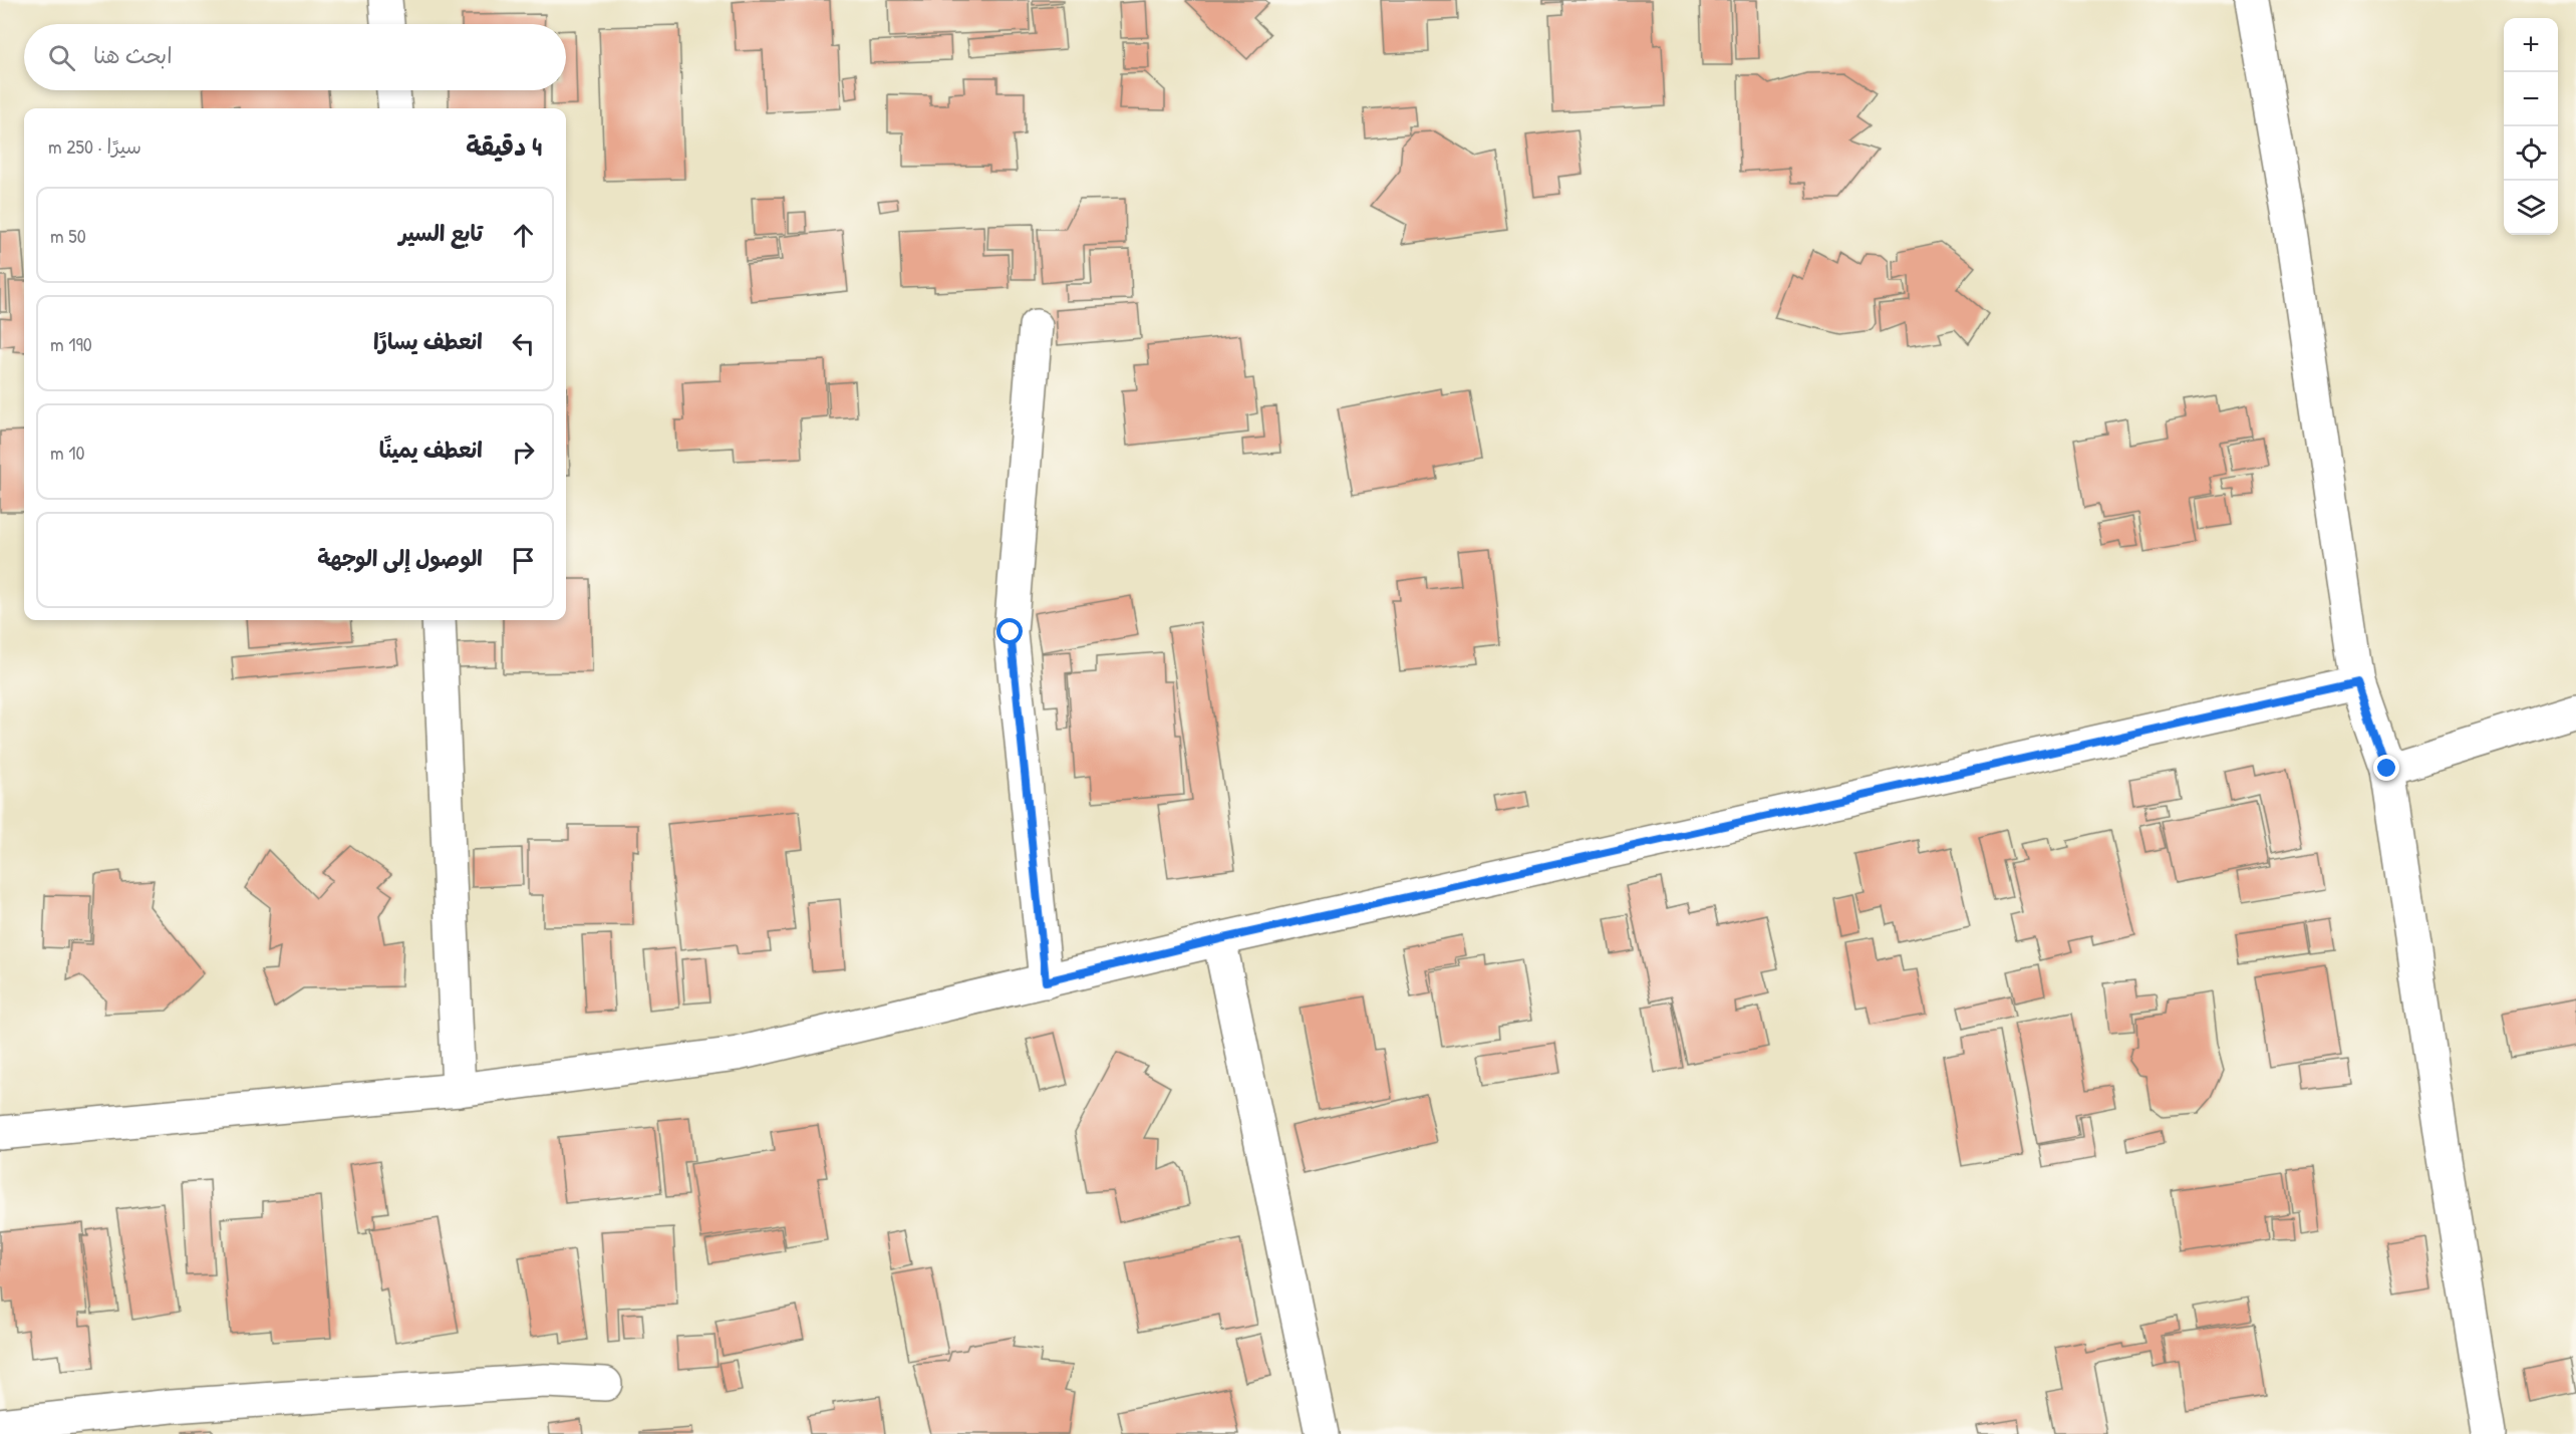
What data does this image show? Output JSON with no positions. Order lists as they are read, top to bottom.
{
  "page": {
    "map_buttons": ["+", "−"],
    "search": "ابحث هنا",
    "heading": ["4 دقيقة", "سيرًا · 250 m"],
    "list": [
      ["تابع السير", "50 m"],
      ["انعطف يسارًا", "190 m"],
      ["انعطف يمينًا", "10 m"],
      "الوصول إلى الوجهة"
    ]
  }
}
